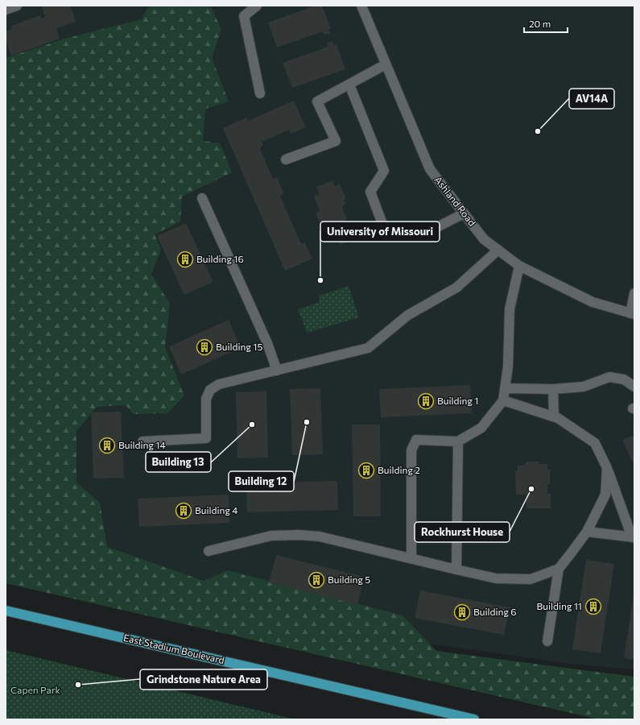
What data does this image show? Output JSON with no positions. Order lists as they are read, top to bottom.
{
  "streets": {
    "main road": ["East Stadium Boulevard"],
    "street": ["Ashland Road"]
  },
  "parks": ["Capen Park"],
  "places": {
    "other": [
      "AV14A",
      "University of Missouri",
      "Building 12",
      "Building 13",
      "Rockhurst House",
      "Grindstone Nature Area"
    ],
    "building": [
      "Building 16",
      "Building 15",
      "Building 1",
      "Building 14",
      "Building 2",
      "Building 4",
      "Building 5",
      "Building 11",
      "Building 6"
    ]
  },
  "scale_bar": "20 m"
}
